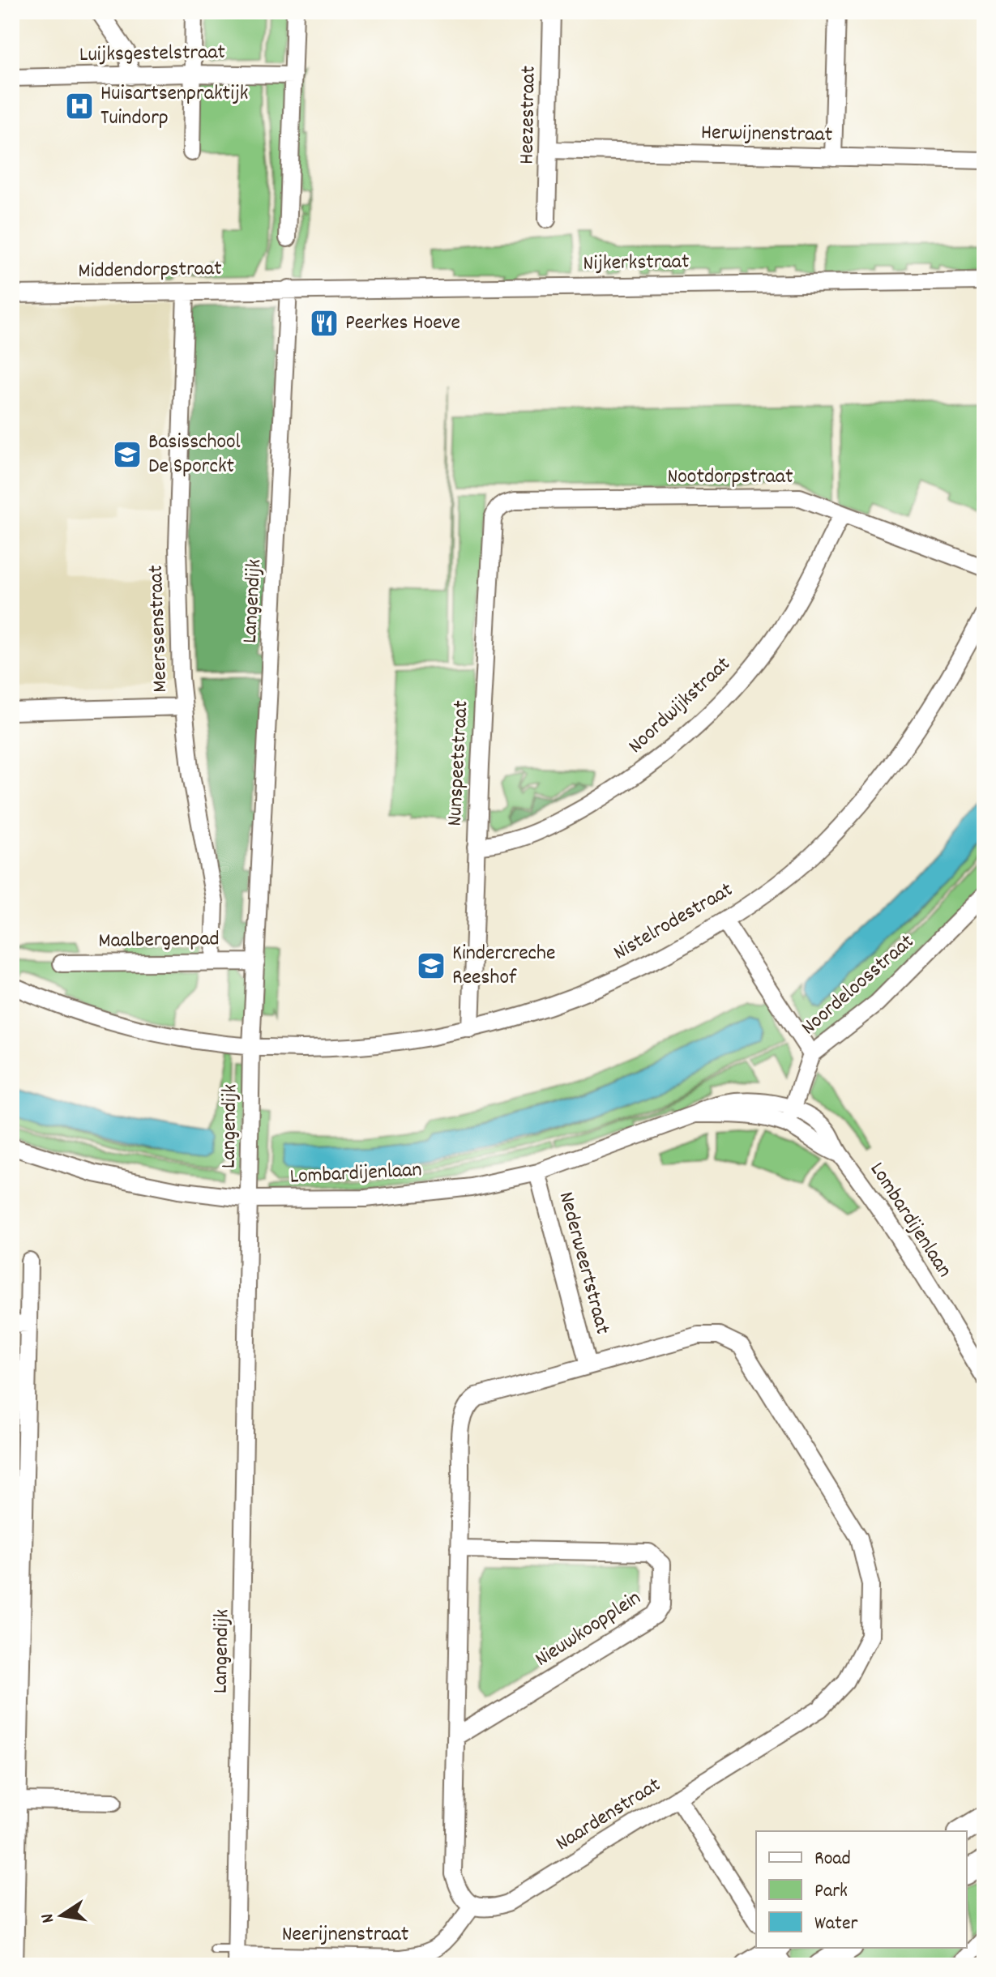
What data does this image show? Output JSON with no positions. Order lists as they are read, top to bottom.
{
  "streets": {
    "street": [
      "Luijksgestelstraat",
      "Heezestraat",
      "Herwijnenstraat",
      "Nijkerkstraat",
      "Middendorpstraat",
      "Nootdorpstraat",
      "Langendijk",
      "Meerssenstraat",
      "Noordwijkstraat",
      "Nunspeetstraat",
      "Nistelrodestraat",
      "Maalbergenpad",
      "Noordeloosstraat",
      "Lombardijenlaan",
      "Nederweertstraat",
      "Nieuwkoopplein",
      "Naardenstraat",
      "Neerijnenstraat"
    ]
  },
  "crossings": [
    ["Heezestraat", "Herwijnenstraat"],
    ["Nijkerkstraat", "Middendorpstraat"],
    ["Nijkerkstraat", "Langendijk"],
    ["Middendorpstraat", "Langendijk"],
    ["Middendorpstraat", "Meerssenstraat"],
    ["Nootdorpstraat", "Noordwijkstraat"],
    ["Nootdorpstraat", "Nunspeetstraat"],
    ["Langendijk", "Nistelrodestraat"],
    ["Langendijk", "Maalbergenpad"],
    ["Langendijk", "Lombardijenlaan"],
    ["Langendijk", "Neerijnenstraat"],
    ["Meerssenstraat", "Maalbergenpad"],
    ["Noordwijkstraat", "Nunspeetstraat"],
    ["Nunspeetstraat", "Nistelrodestraat"],
    ["Noordeloosstraat", "Lombardijenlaan"],
    ["Lombardijenlaan", "Nederweertstraat"],
    ["Nederweertstraat", "Naardenstraat"],
    ["Nieuwkoopplein", "Naardenstraat"],
    ["Naardenstraat", "Neerijnenstraat"]
  ],
  "places": {
    "hospital": ["Huisartsenpraktijk Tuindorp"],
    "restaurant": ["Peerkes Hoeve"],
    "school or university": ["Basisschool De Sporckt", "Kindercreche Reeshof"]
  },
  "legend": ["Road", "Park", "Water"],
  "north": "left"
}
